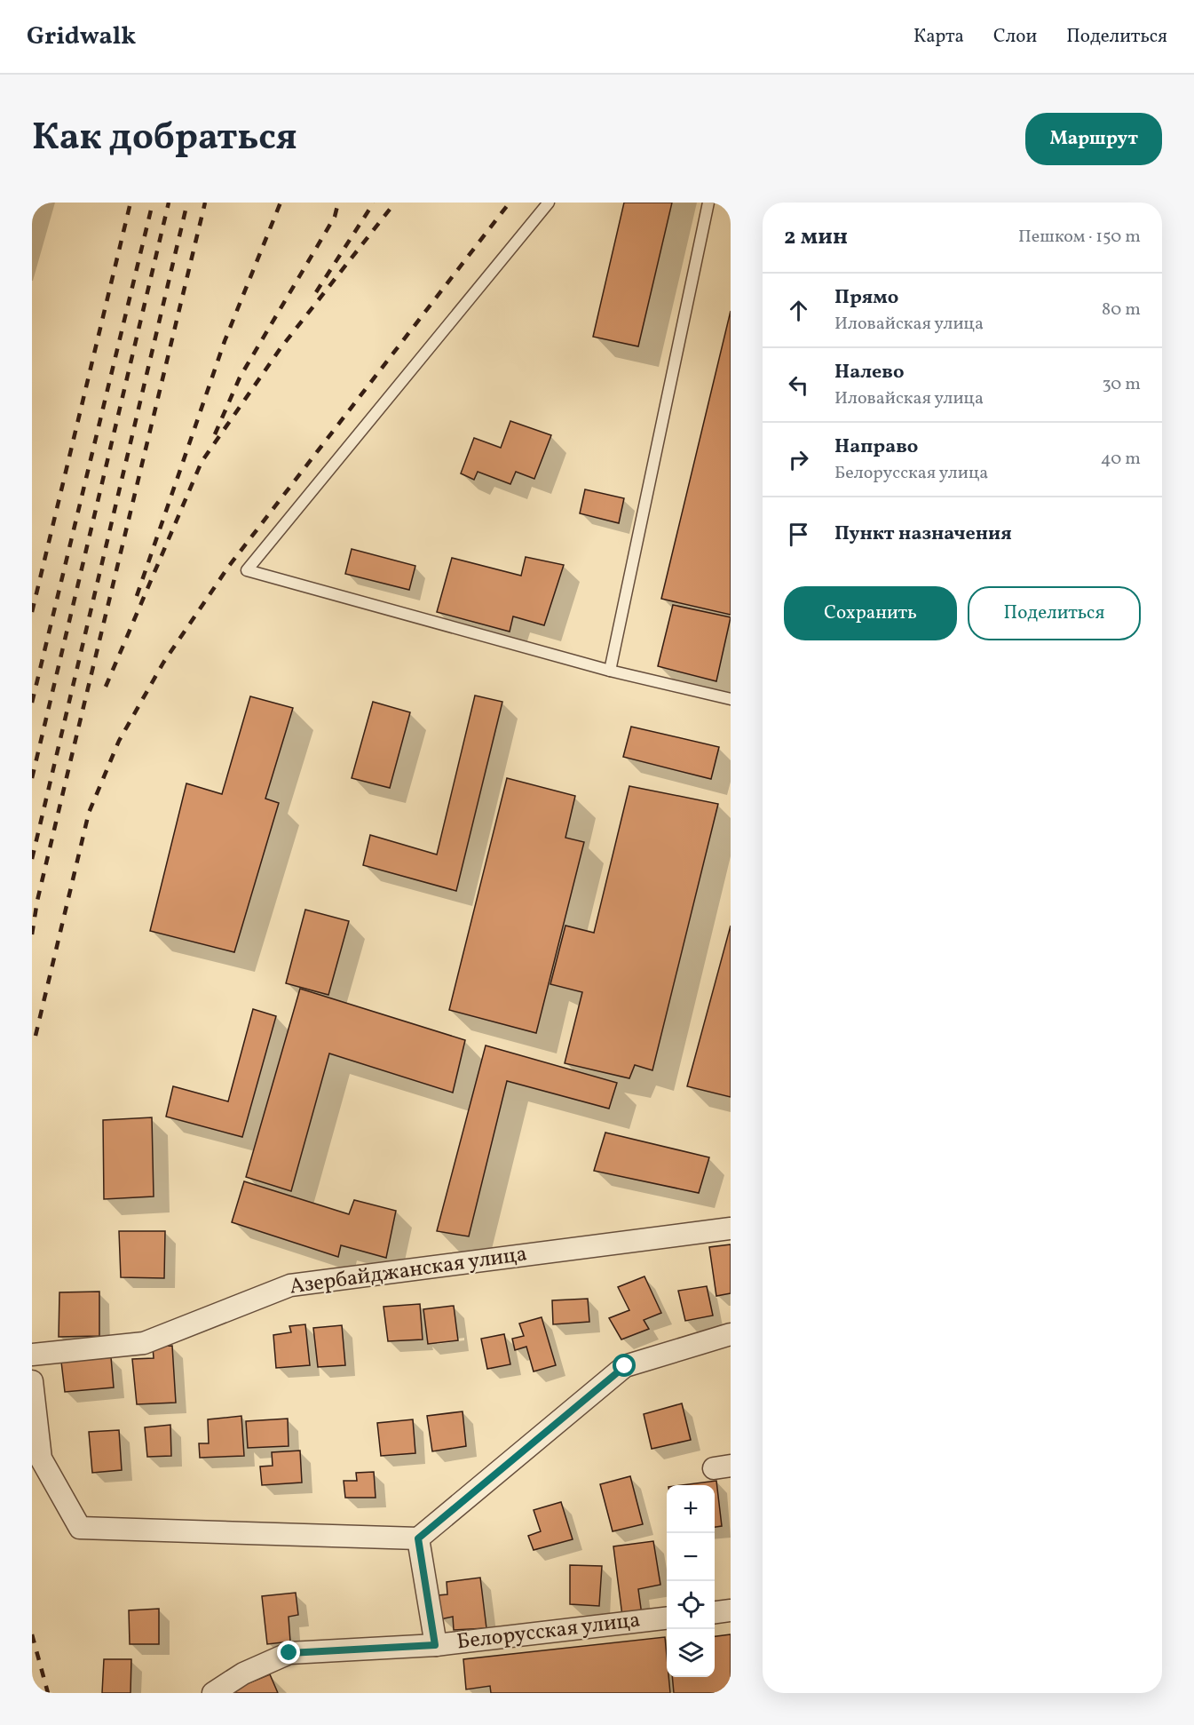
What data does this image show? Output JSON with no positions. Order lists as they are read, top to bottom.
{
  "streets": {
    "street": ["Азербайджанская улица", "Белорусская улица"]
  },
  "page": {
    "header": "Gridwalk",
    "nav": ["Карта", "Слои", "Поделиться"],
    "title": "Как добраться",
    "buttons": [
      "Маршрут",
      ["Сохранить", "Поделиться"]
    ],
    "heading": ["2 мин", "Пешком · 150 m"],
    "list": [
      ["Прямо", "Иловайская улица", "80 m"],
      ["Налево", "Иловайская улица", "30 m"],
      ["Направо", "Белорусская улица", "40 m"],
      "Пункт назначения"
    ],
    "map_buttons": ["+", "−"]
  }
}
